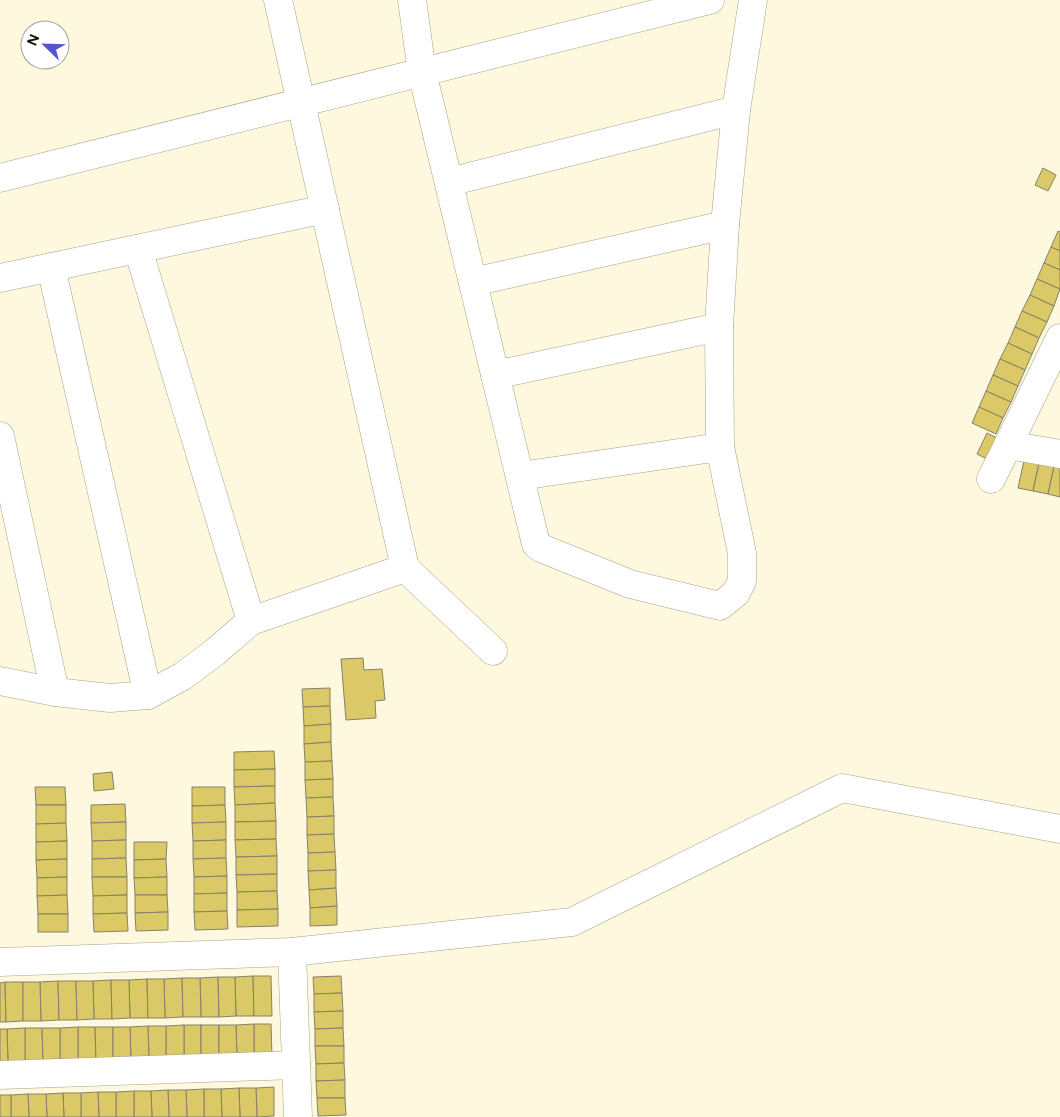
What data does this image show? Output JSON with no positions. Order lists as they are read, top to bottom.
{
  "north": "top left"
}
